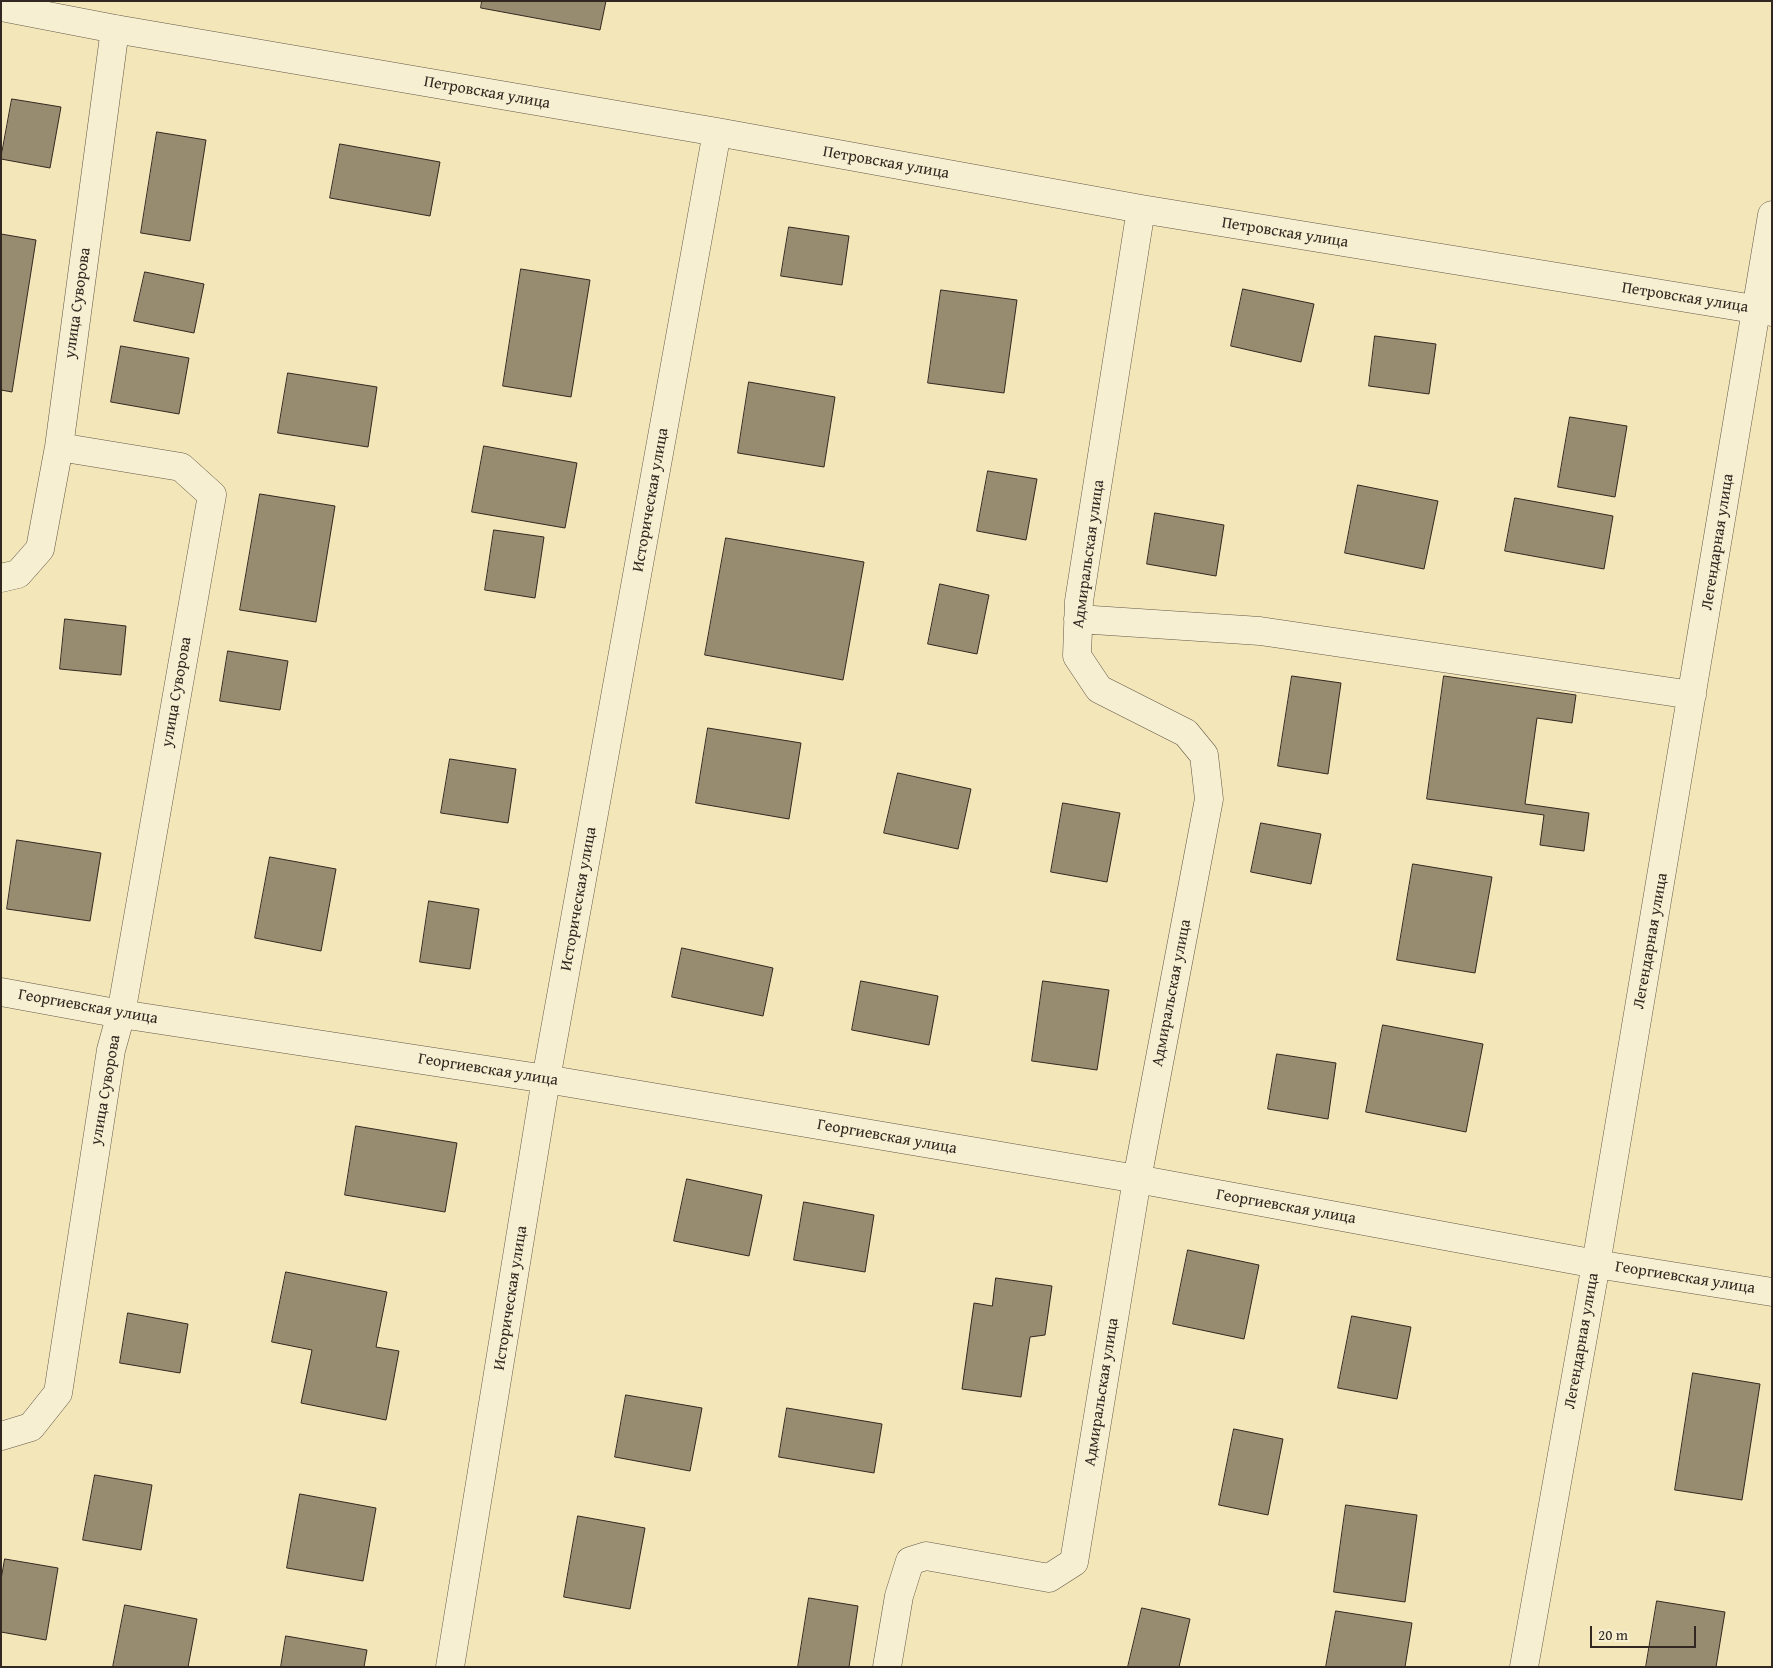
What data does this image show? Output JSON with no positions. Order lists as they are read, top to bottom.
{
  "streets": {
    "street": [
      "Петровская улица",
      "улица Суворова",
      "Историческая улица",
      "Легендарная улица",
      "Адмиральская улица",
      "Георгиевская улица"
    ]
  },
  "crossings": [
    ["Петровская улица", "улица Суворова"],
    ["Петровская улица", "Историческая улица"],
    ["Петровская улица", "Легендарная улица"],
    ["Петровская улица", "Адмиральская улица"],
    ["улица Суворова", "Георгиевская улица"],
    ["Историческая улица", "Георгиевская улица"],
    ["Легендарная улица", "Георгиевская улица"],
    ["Адмиральская улица", "Георгиевская улица"]
  ],
  "scale_bar": "20 m"
}
